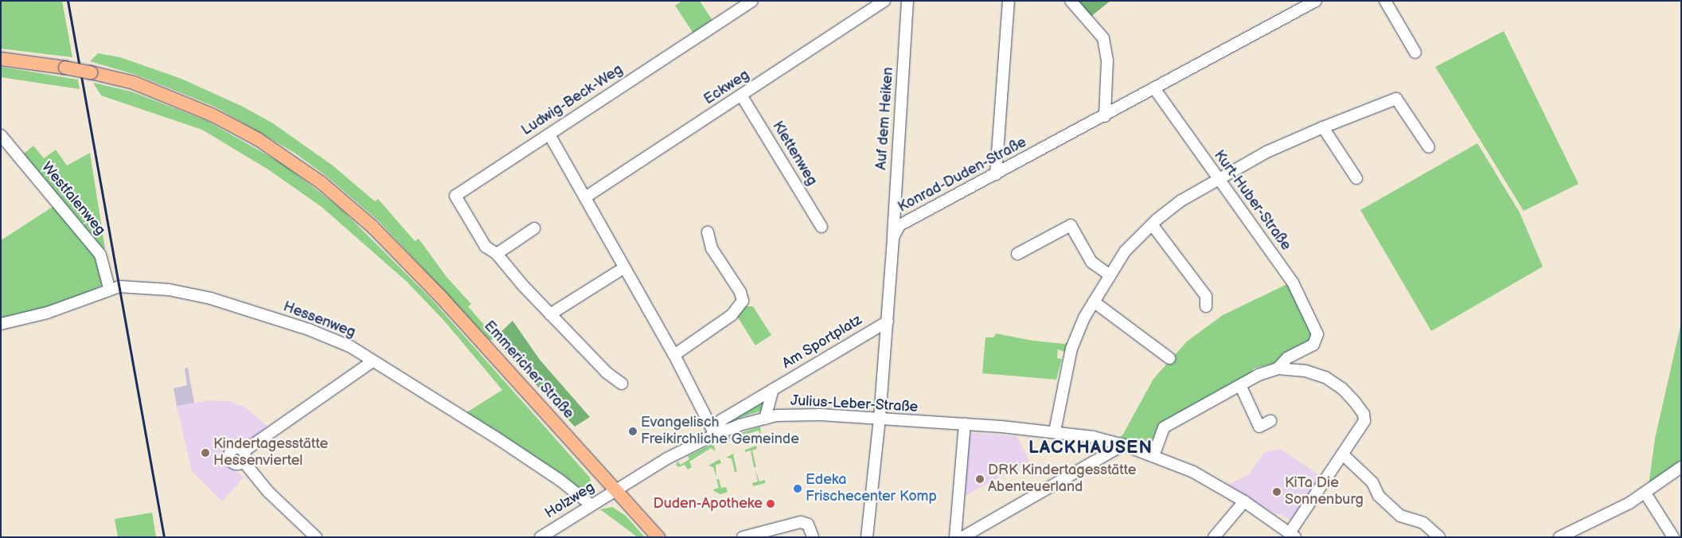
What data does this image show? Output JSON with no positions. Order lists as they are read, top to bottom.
{
  "streets": {
    "main road": ["Emmericher Straße"],
    "street": [
      "Eckweg",
      "Ludwig-Beck-Weg",
      "Auf dem Heiken",
      "Klettenweg",
      "Konrad-Duden-Straße",
      "Westfalenweg",
      "Kurt-Huber-Straße",
      "Hessenweg",
      "Am Sportplatz",
      "Julius-Leber-Straße",
      "Holzweg"
    ]
  },
  "crossings": [
    ["Eckweg", "Klettenweg"],
    ["Auf dem Heiken", "Konrad-Duden-Straße"],
    ["Konrad-Duden-Straße", "Kurt-Huber-Straße"],
    ["Westfalenweg", "Hessenweg"],
    ["Hessenweg", "Holzweg"],
    ["Am Sportplatz", "Julius-Leber-Straße"],
    ["Emmericher Straße", "Julius-Leber-Straße"],
    ["Emmericher Straße", "Holzweg"],
    ["Julius-Leber-Straße", "Holzweg"]
  ],
  "districts": ["LACKHAUSEN"],
  "places": [
    "Evangelisch Freikirchliche Gemeinde",
    "Kindertagesstätte Hessenviertel",
    "DRK Kindertagesstätte Abenteuerland",
    "Edeka Frischecenter Komp",
    "KiTa Die Sonnenburg",
    "Duden-Apotheke"
  ]
}
